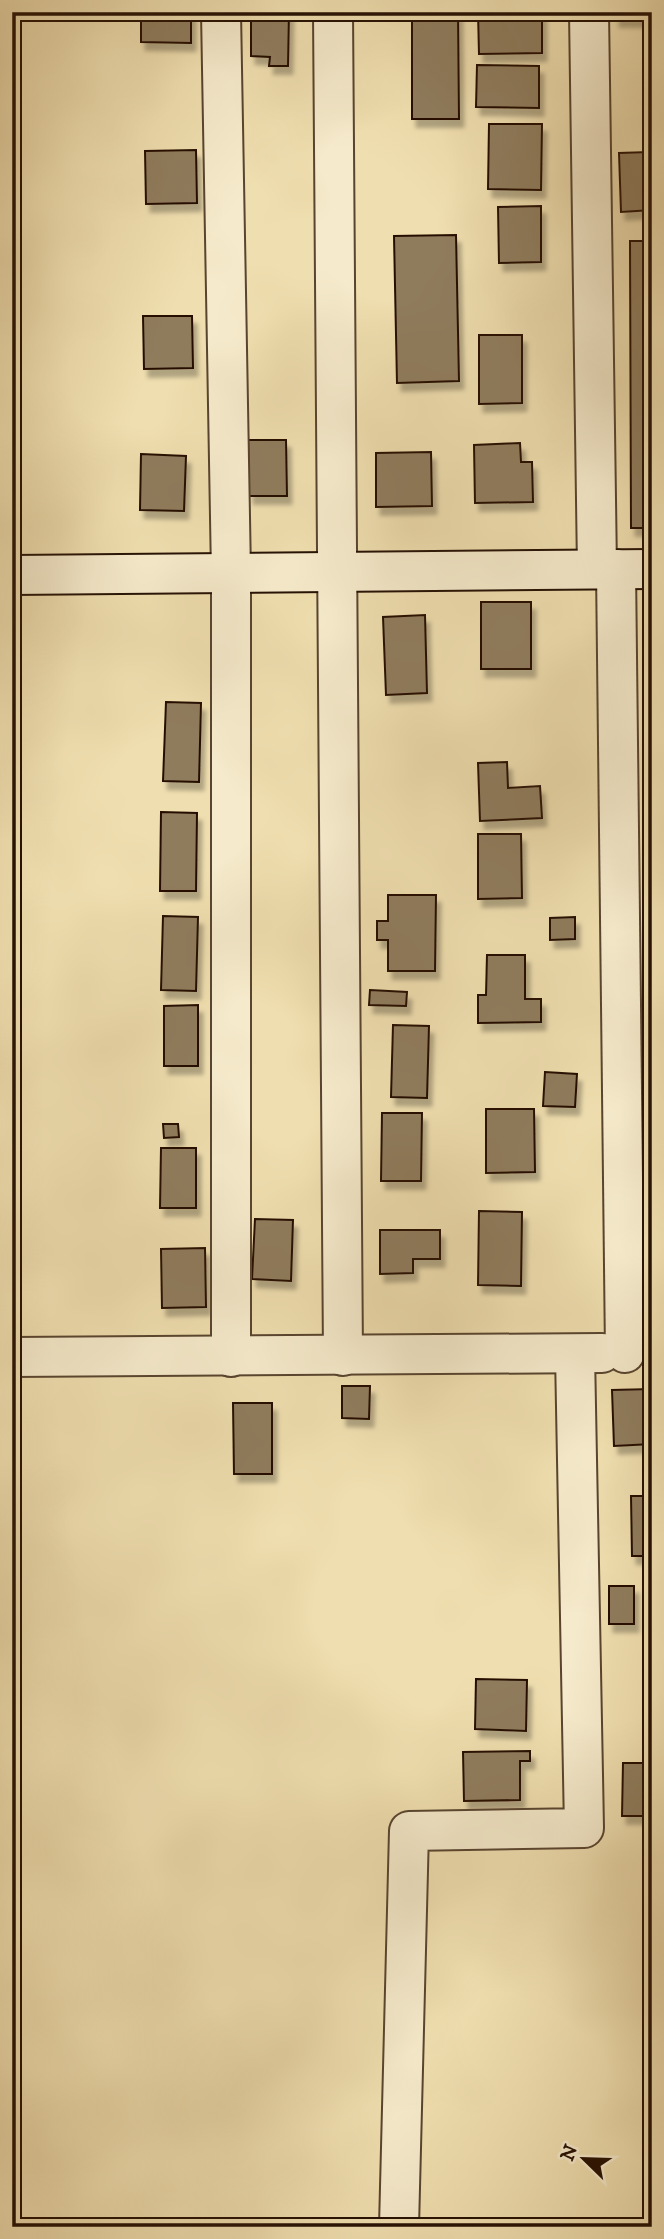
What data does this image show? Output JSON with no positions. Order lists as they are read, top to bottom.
{
  "north": "top left"
}
